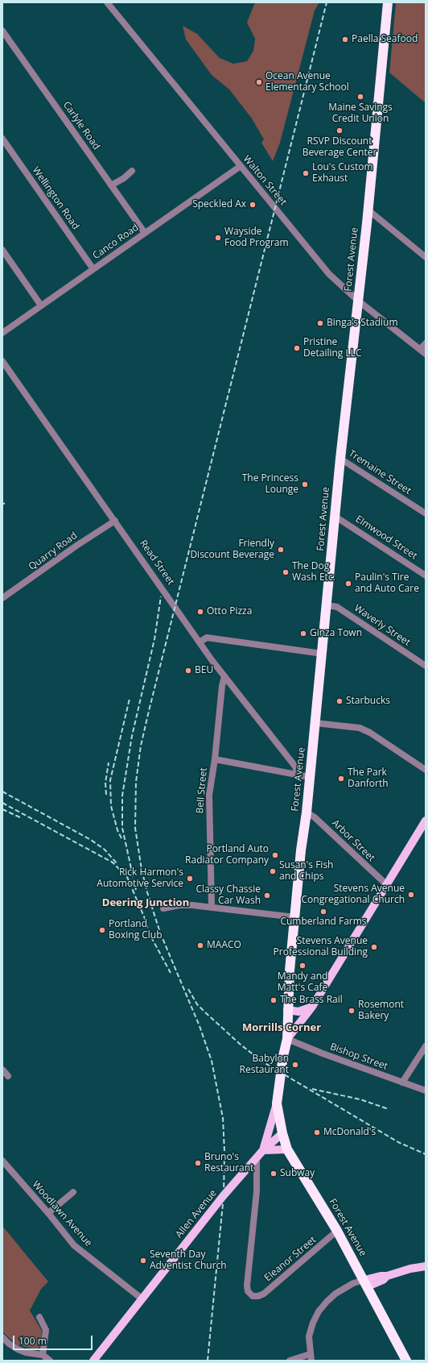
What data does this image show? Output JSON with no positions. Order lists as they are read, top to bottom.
{
  "streets": {
    "highway": ["Forest Avenue"],
    "main road": ["Allen Avenue"],
    "street": [
      "Carlyle Road",
      "Walton Street",
      "Wellington Road",
      "Canco Road",
      "Tremaine Street",
      "Elmwood Street",
      "Quarry Road",
      "Read Street",
      "Waverly Street",
      "Bell Street",
      "Arbor Street",
      "Bishop Street",
      "Woodlawn Avenue",
      "Eleanor Street"
    ]
  },
  "crossings": [
    ["Carlyle Road", "Canco Road"],
    ["Walton Street", "Canco Road"],
    ["Walton Street", "Forest Avenue"],
    ["Wellington Road", "Canco Road"],
    ["Forest Avenue", "Tremaine Street"],
    ["Forest Avenue", "Elmwood Street"],
    ["Forest Avenue", "Waverly Street"],
    ["Forest Avenue", "Arbor Street"],
    ["Forest Avenue", "Bishop Street"],
    ["Forest Avenue", "Eleanor Street"],
    ["Quarry Road", "Read Street"],
    ["Read Street", "Bell Street"],
    ["Woodlawn Avenue", "Allen Avenue"],
    ["Allen Avenue", "Eleanor Street"]
  ],
  "districts": ["Deering Junction", "Morrills Corner"],
  "places": [
    "Paella Seafood",
    "Ocean Avenue Elementary School",
    "Maine Savings Credit Union",
    "RSVP Discount Beverage Center",
    "Lou's Custom Exhaust",
    "Speckled Ax",
    "Wayside Food Program",
    "Binga’s Stadium",
    "Pristine Detailing LLC",
    "The Princess Lounge",
    "Friendly Discount Beverage",
    "The Dog Wash Etc.",
    "Paulin's Tire and Auto Care",
    "Otto Pizza",
    "Ginza Town",
    "BEU",
    "Starbucks",
    "The Park Danforth",
    "Portland Auto Radiator Company",
    "Susan's Fish and Chips",
    "Rick Harmon's Automotive Service",
    "Stevens Avenue Congregational Church",
    "Classy Chassie Car Wash",
    "Cumberland Farms",
    "Portland Boxing Club",
    "MAACO",
    "Stevens Avenue Professional Building",
    "Mandy and Matt's Cafe",
    "The Brass Rail",
    "Rosemont Bakery",
    "Babylon Restaurant",
    "McDonald's",
    "Bruno's Restaurant",
    "Subway",
    "Seventh Day Adventist Church"
  ],
  "scale_bar": "100 m"
}
